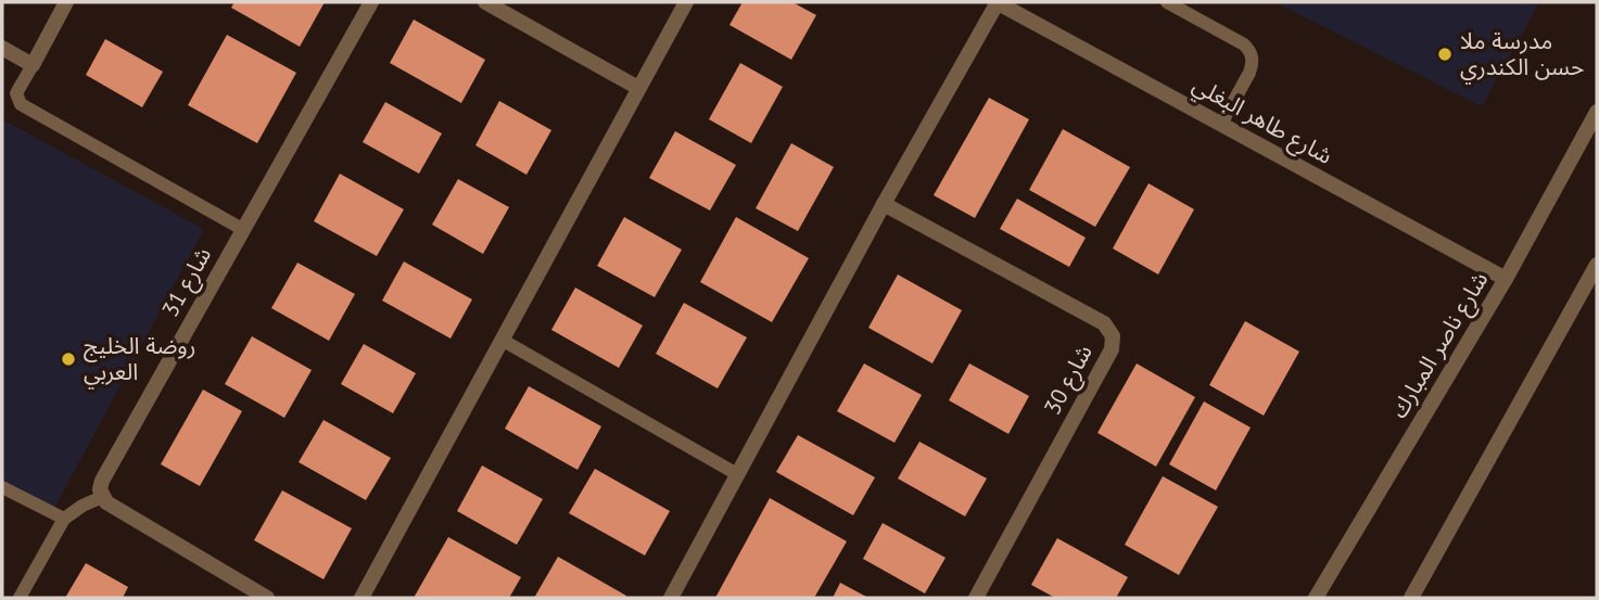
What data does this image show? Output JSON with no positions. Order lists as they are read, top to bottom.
{
  "streets": {
    "street": [
      "شارع طاهر البغلي",
      "شارع 31",
      "شارع ناصر المبارك",
      "شارع 30"
    ]
  },
  "crossings": [
    ["شارع طاهر البغلي", "شارع ناصر المبارك"]
  ],
  "places": ["مدرسة ملا حسن الكندري", "روضة الخليج العربي"]
}
